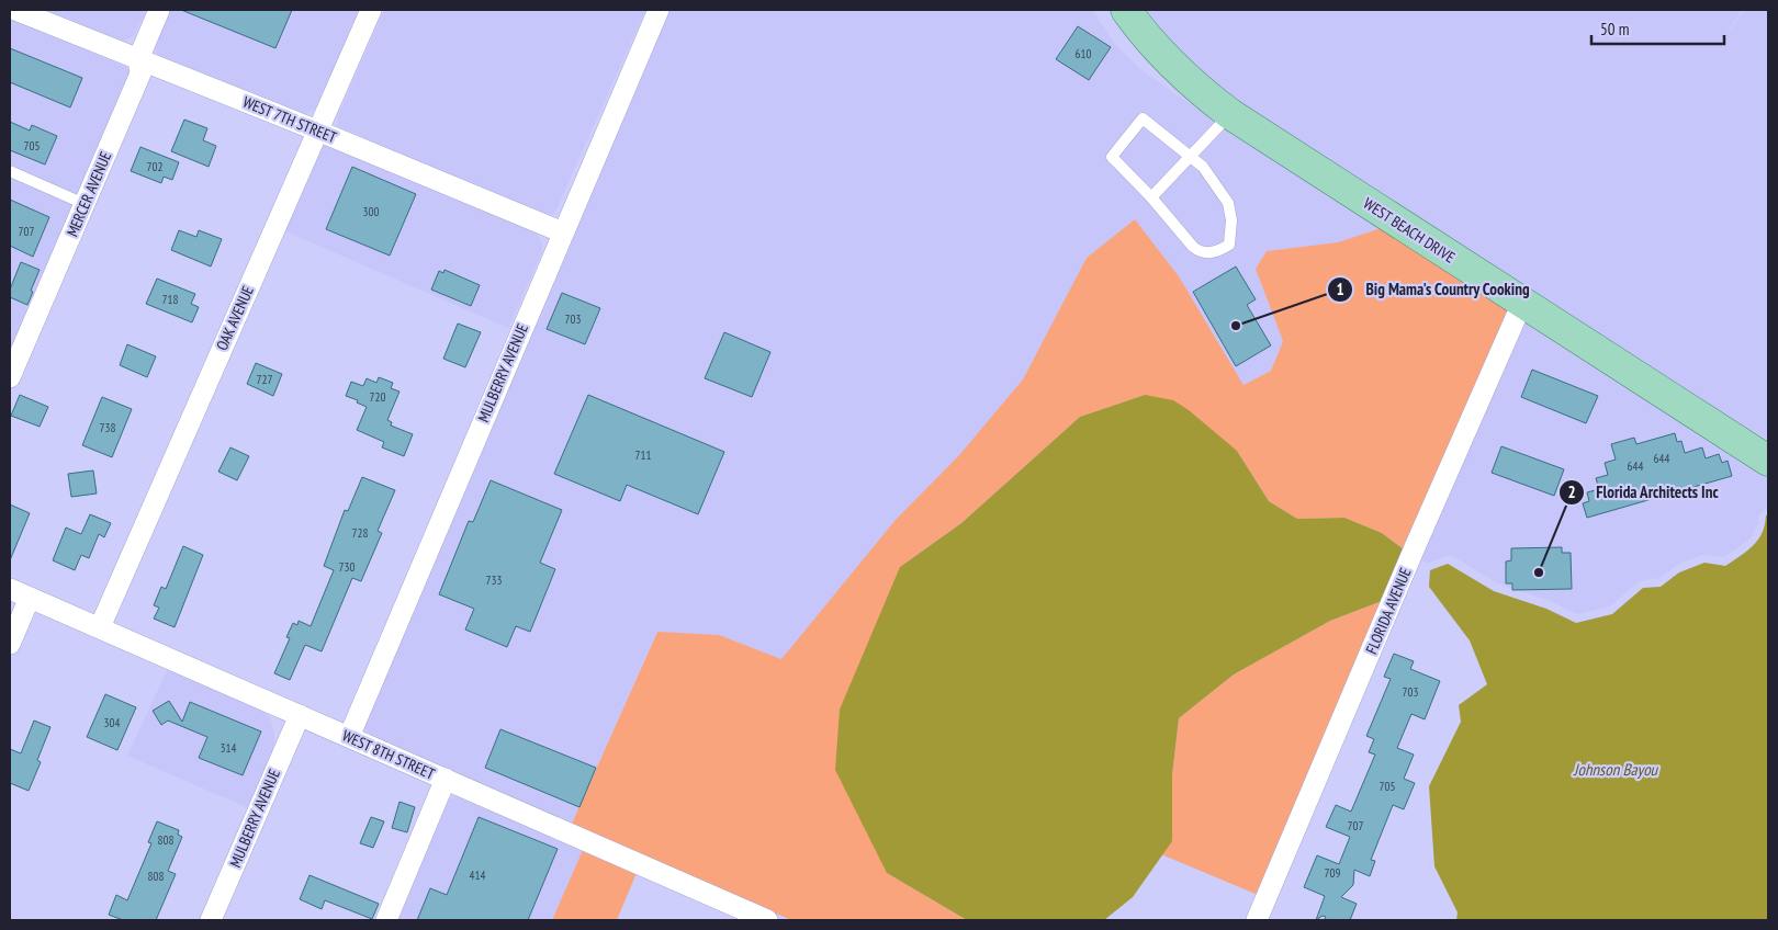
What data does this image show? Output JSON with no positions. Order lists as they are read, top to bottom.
{
  "streets": {
    "main road": ["WEST BEACH DRIVE"],
    "street": [
      "WEST 7TH STREET",
      "MERCER AVENUE",
      "OAK AVENUE",
      "MULBERRY AVENUE",
      "FLORIDA AVENUE",
      "WEST 8TH STREET"
    ]
  },
  "crossings": [
    ["WEST 7TH STREET", "MERCER AVENUE"],
    ["WEST 7TH STREET", "OAK AVENUE"],
    ["WEST 7TH STREET", "MULBERRY AVENUE"],
    ["WEST BEACH DRIVE", "FLORIDA AVENUE"],
    ["OAK AVENUE", "WEST 8TH STREET"],
    ["MULBERRY AVENUE", "WEST 8TH STREET"]
  ],
  "water": ["Johnson Bayou"],
  "places": ["Big Mama's Country Cooking", "Florida Architects Inc"],
  "house_numbers": [
    "610",
    "705",
    "702",
    "300",
    "707",
    "718",
    "703",
    "727",
    "720",
    "738",
    "711",
    "644",
    "644",
    "728",
    "730",
    "733",
    "703",
    "304",
    "314",
    "705",
    "707",
    "808",
    "709",
    "414",
    "808"
  ],
  "scale_bar": "50 m"
}
